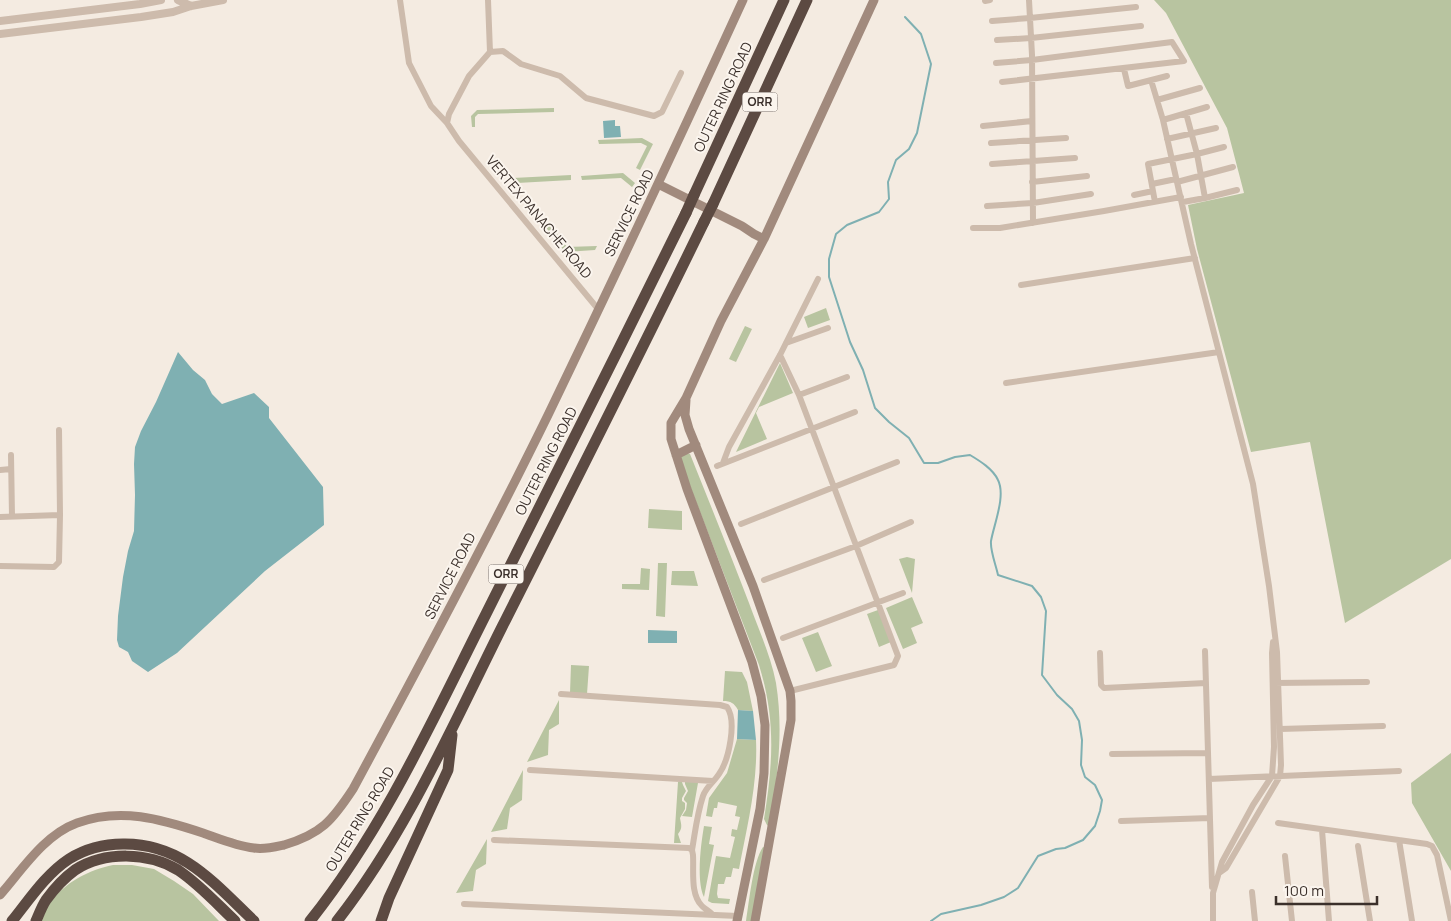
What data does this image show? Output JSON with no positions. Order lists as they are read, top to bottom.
{
  "streets": {
    "highway": ["OUTER RING ROAD", "ORR"],
    "main road": ["SERVICE ROAD"],
    "street": ["VERTEX PANACHE ROAD"]
  },
  "crossings": [
    ["SERVICE ROAD", "VERTEX PANACHE ROAD"]
  ],
  "scale_bar": "100 m"
}
